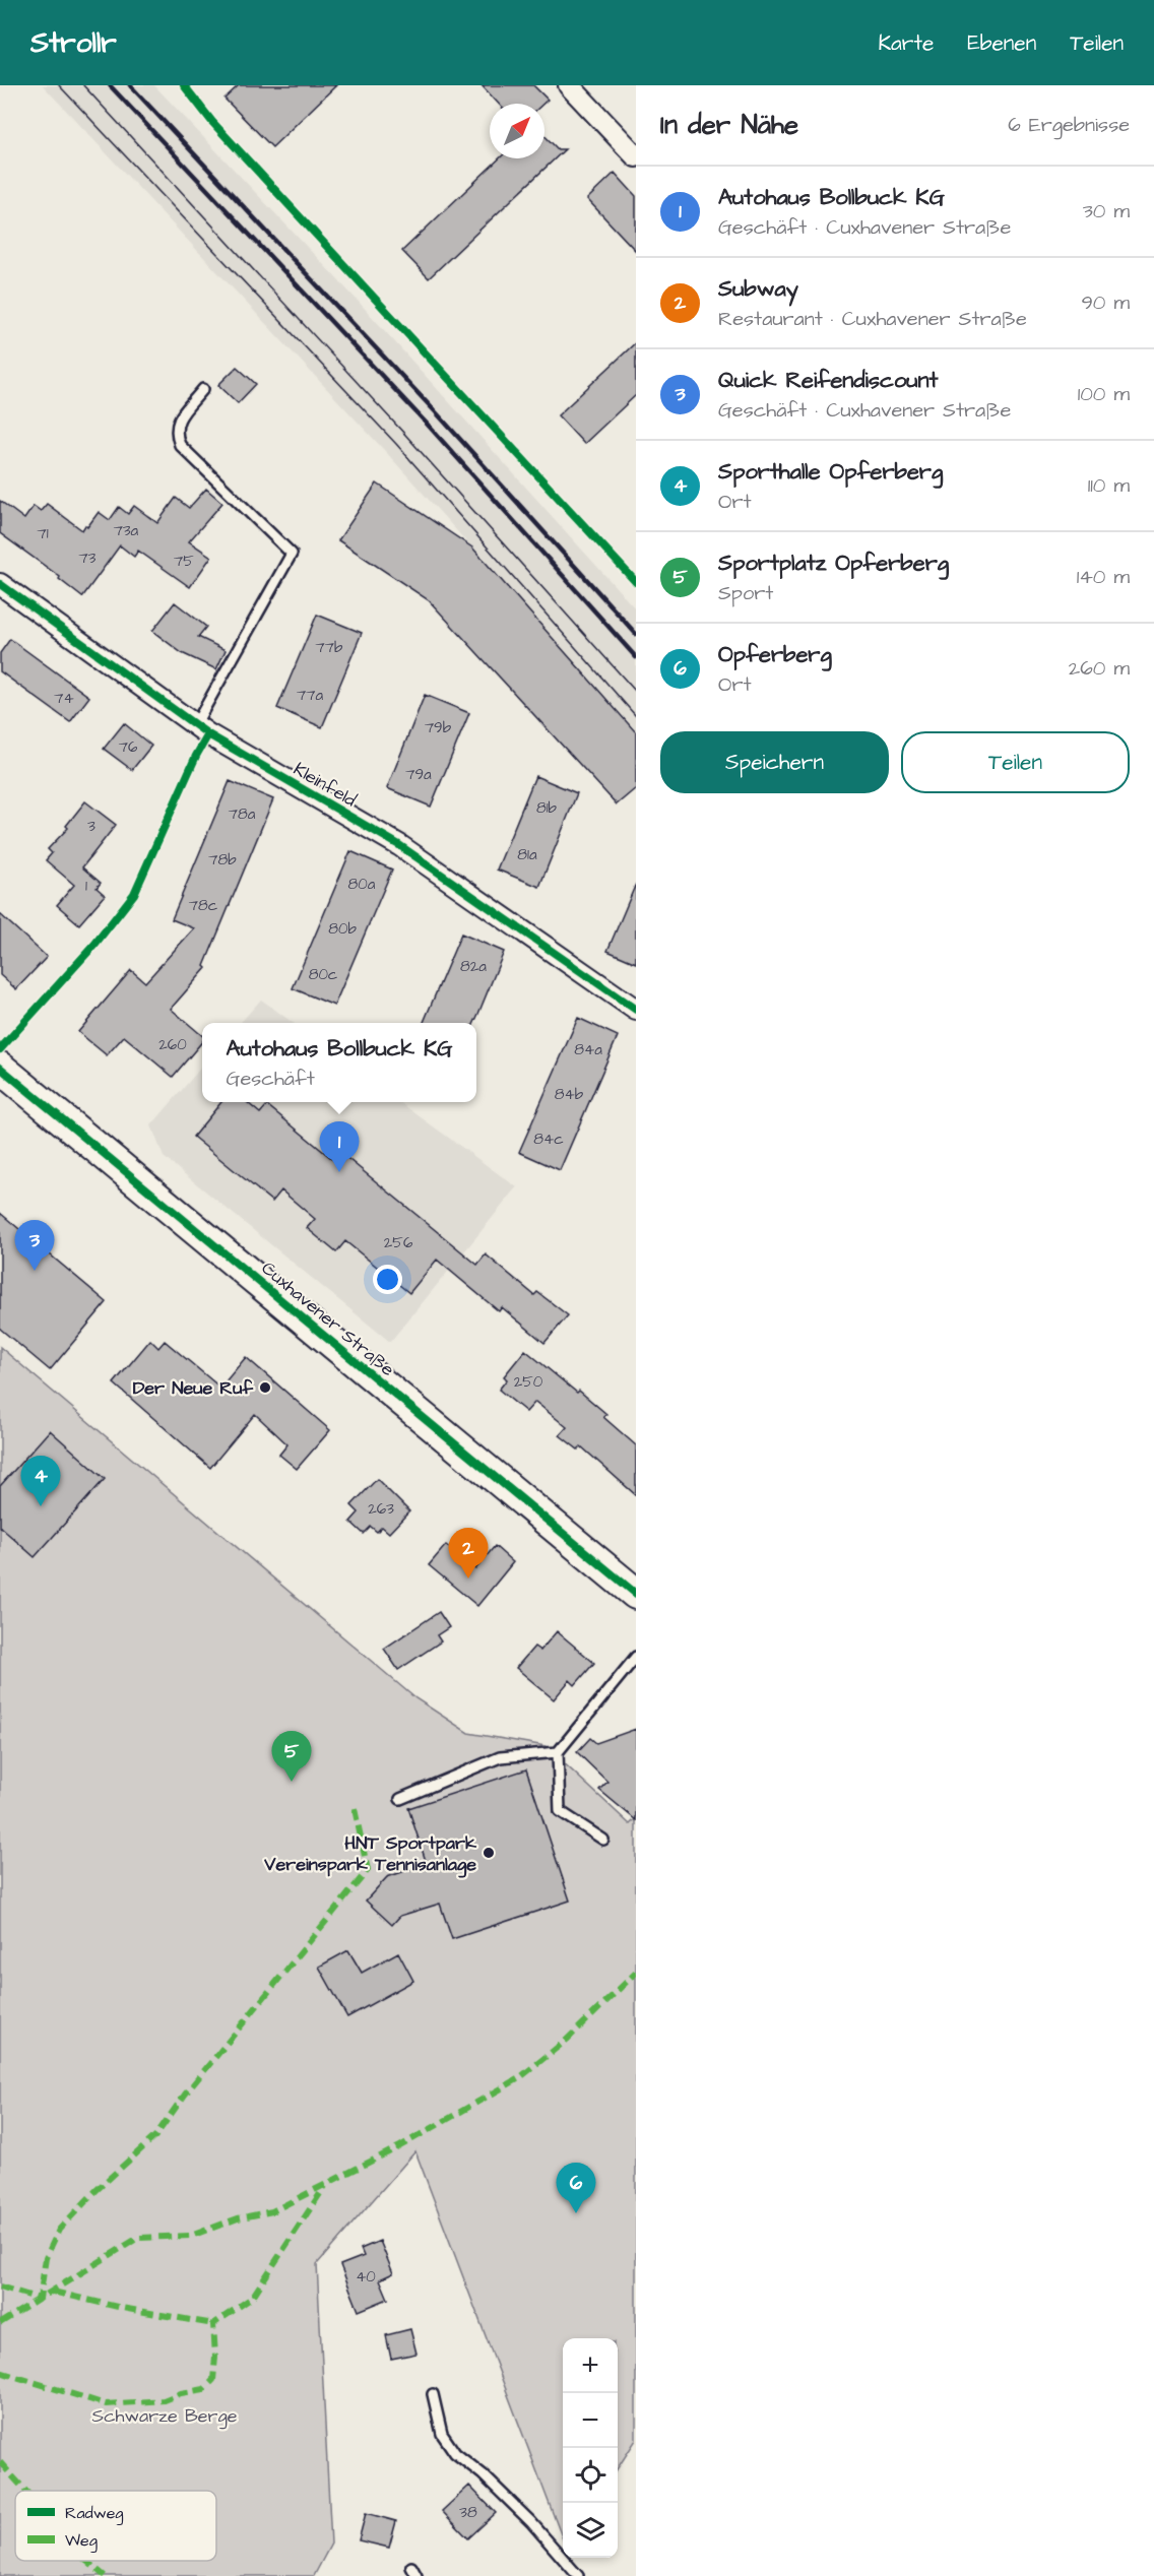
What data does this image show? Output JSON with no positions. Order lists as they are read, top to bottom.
{
  "streets": {
    "main road": ["Cuxhavener Straße"],
    "street": ["Kleinfeld"]
  },
  "parks": ["Schwarze Berge"],
  "places": ["Der Neue Ruf", "HNT Sportpark Vereinspark Tennisanlage"],
  "house_numbers": [
    "73a",
    "71",
    "73",
    "75",
    "77b",
    "77a",
    "74",
    "79b",
    "76",
    "79a",
    "81b",
    "78a",
    "3",
    "81a",
    "78b",
    "80a",
    "1",
    "78c",
    "80b",
    "82a",
    "80c",
    "260",
    "84a",
    "84b",
    "84c",
    "256",
    "250",
    "263",
    "40",
    "38"
  ],
  "legend": ["Radweg", "Weg"],
  "north": "top right",
  "page": {
    "header": "Strollr",
    "nav": ["Karte", "Ebenen", "Teilen"],
    "heading": ["In der Nähe", "6 Ergebnisse"],
    "list": [
      {
        "mark": "1",
        "name": "Autohaus Bollbuck KG",
        "note": "Geschäft · Cuxhavener Straße",
        "value": "30 m"
      },
      {
        "mark": "2",
        "name": "Subway",
        "note": "Restaurant · Cuxhavener Straße",
        "value": "90 m"
      },
      {
        "mark": "3",
        "name": "Quick Reifendiscount",
        "note": "Geschäft · Cuxhavener Straße",
        "value": "100 m"
      },
      {
        "mark": "4",
        "name": "Sporthalle Opferberg",
        "note": "Ort",
        "value": "110 m"
      },
      {
        "mark": "5",
        "name": "Sportplatz Opferberg",
        "note": "Sport",
        "value": "140 m"
      },
      {
        "mark": "6",
        "name": "Opferberg",
        "note": "Ort",
        "value": "260 m"
      }
    ],
    "buttons": ["Speichern", "Teilen"],
    "popup": ["Autohaus Bollbuck KG", "Geschäft"],
    "pins": [
      "1",
      "3",
      "4",
      "2",
      "5",
      "6"
    ],
    "map_buttons": ["+", "−"]
  }
}
